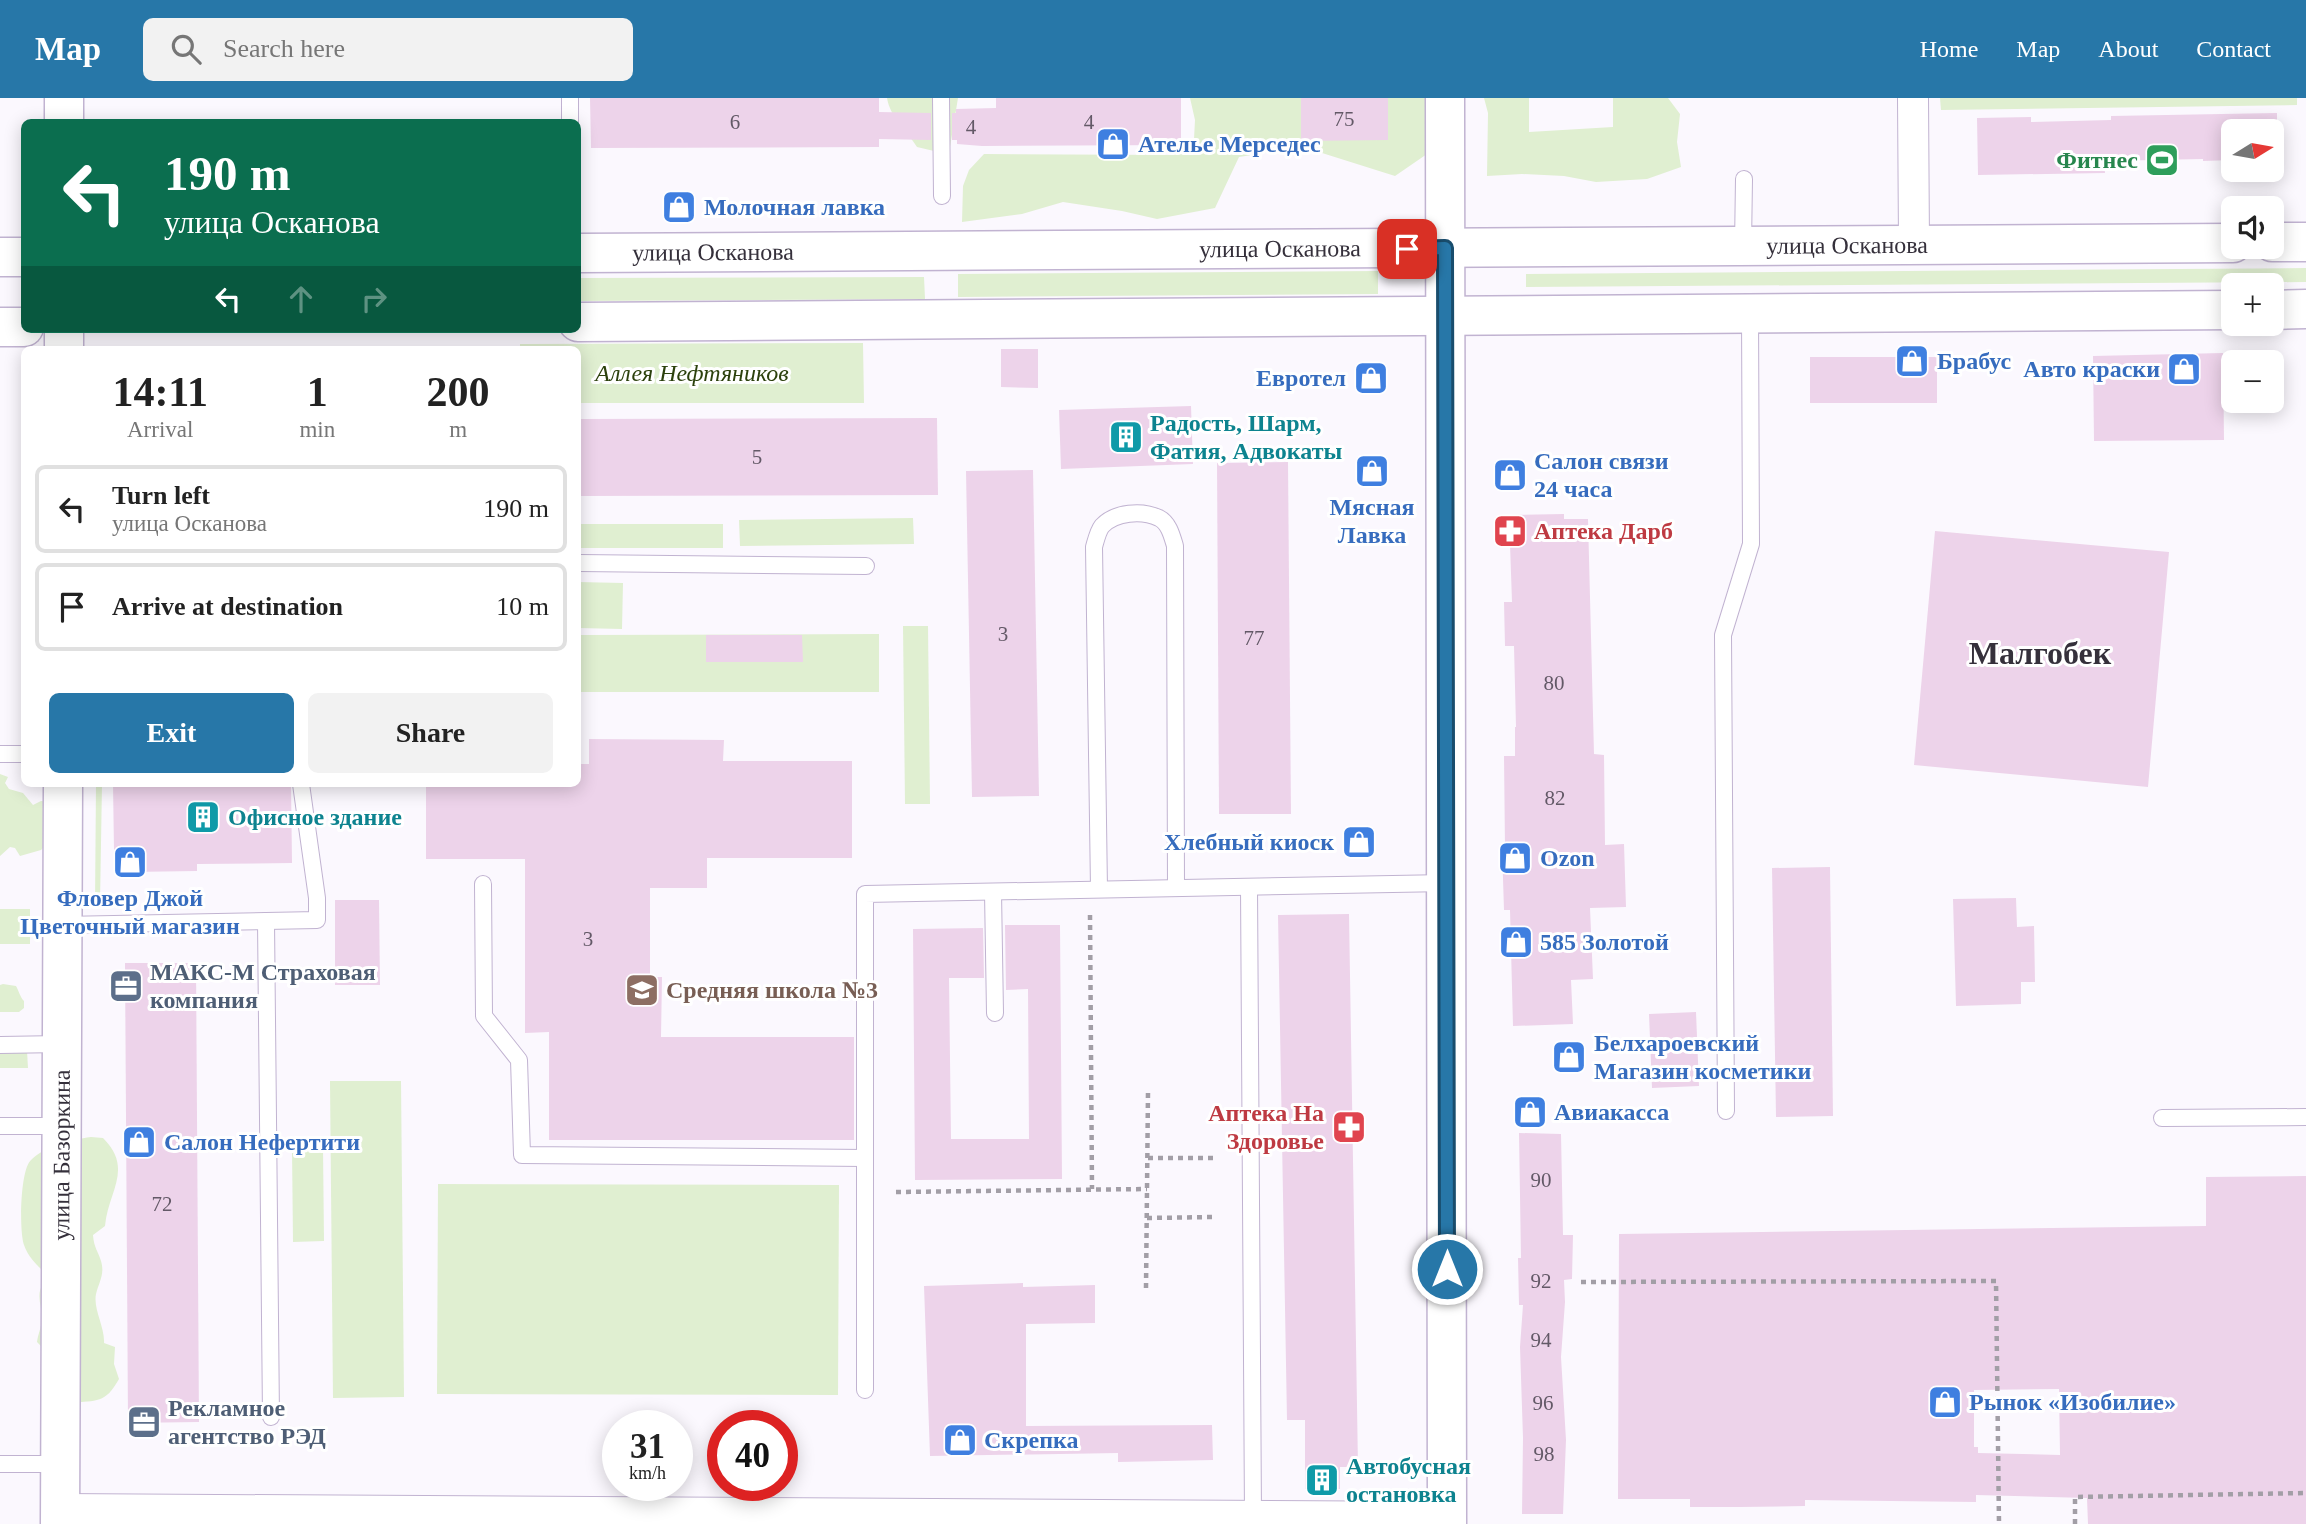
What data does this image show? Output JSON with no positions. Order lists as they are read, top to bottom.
{
  "streets": {
    "street": ["улица Осканова", "улица Базоркина"]
  },
  "districts": ["Малгобек"],
  "parks": ["Аллея Нефтяников"],
  "places": {
    "shop": [
      "Ателье Мерседес",
      "Молочная лавка",
      "Брабус",
      "Авто краски",
      "Евротел",
      "Мясная Лавка",
      "Салон связи 24 часа",
      "Хлебный киоск",
      "Ozon",
      "Фловер Джой Цветочный магазин",
      "585 Золотой",
      "Белхароевский Магазин косметики",
      "Авиакасса",
      "Салон Нефертити",
      "Рынок «Изобилие»",
      "Скрепка"
    ],
    "sports": ["Фитнес"],
    "building": ["Радость, Шарм, Фатия, Адвокаты", "Офисное здание", "Автобусная остановка"],
    "pharmacy": ["Аптека Дарб", "Аптека На Здоровье"],
    "office": ["МАКС-М Страховая компания", "Рекламное агентство РЭД"],
    "school or university": ["Средняя школа №3"]
  },
  "house_numbers": [
    "75",
    "6",
    "4",
    "4",
    "5",
    "3",
    "77",
    "80",
    "82",
    "3",
    "90",
    "72",
    "92",
    "94",
    "96",
    "98"
  ],
  "north": "right",
  "page": {
    "header": "Map",
    "search": "Search here",
    "nav": [
      "Home",
      "Map",
      "About",
      "Contact"
    ],
    "map_buttons": ["+", "−"],
    "turn": ["190 m", "улица Осканова"],
    "eta": [
      "14:11",
      "Arrival",
      "1",
      "min",
      "200",
      "m"
    ],
    "list": [
      {
        "name": "Turn left",
        "note": "улица Осканова",
        "value": "190 m"
      },
      {
        "name": "Arrive at destination",
        "value": "10 m"
      }
    ],
    "buttons": ["Exit", "Share"],
    "speed": "31 km/h",
    "limit": "40"
  }
}
